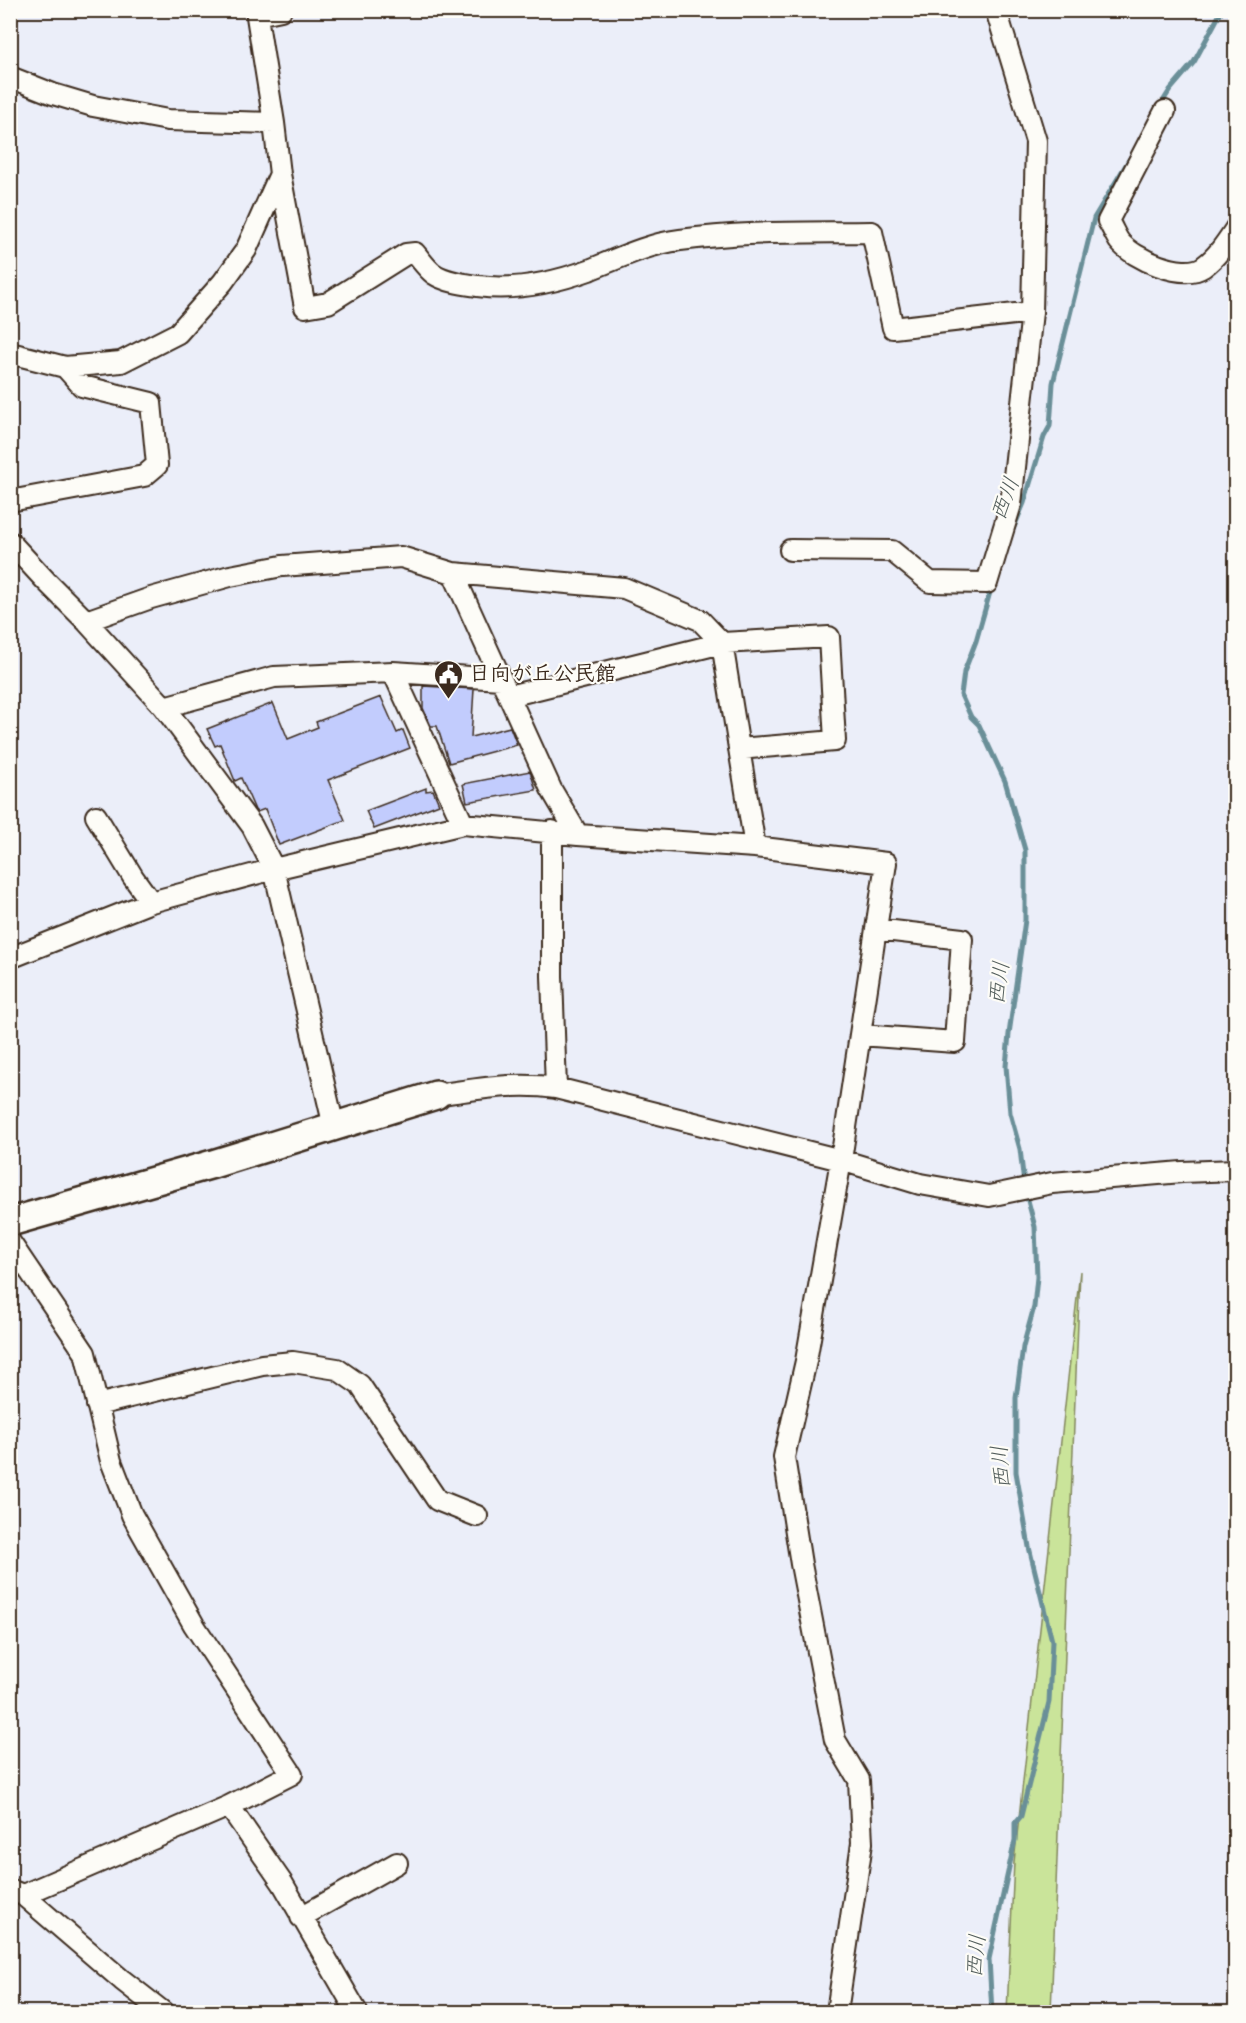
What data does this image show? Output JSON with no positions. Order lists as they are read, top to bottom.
{
  "water": ["西川"],
  "places": {
    "public building": ["日向が丘公民館"]
  }
}
